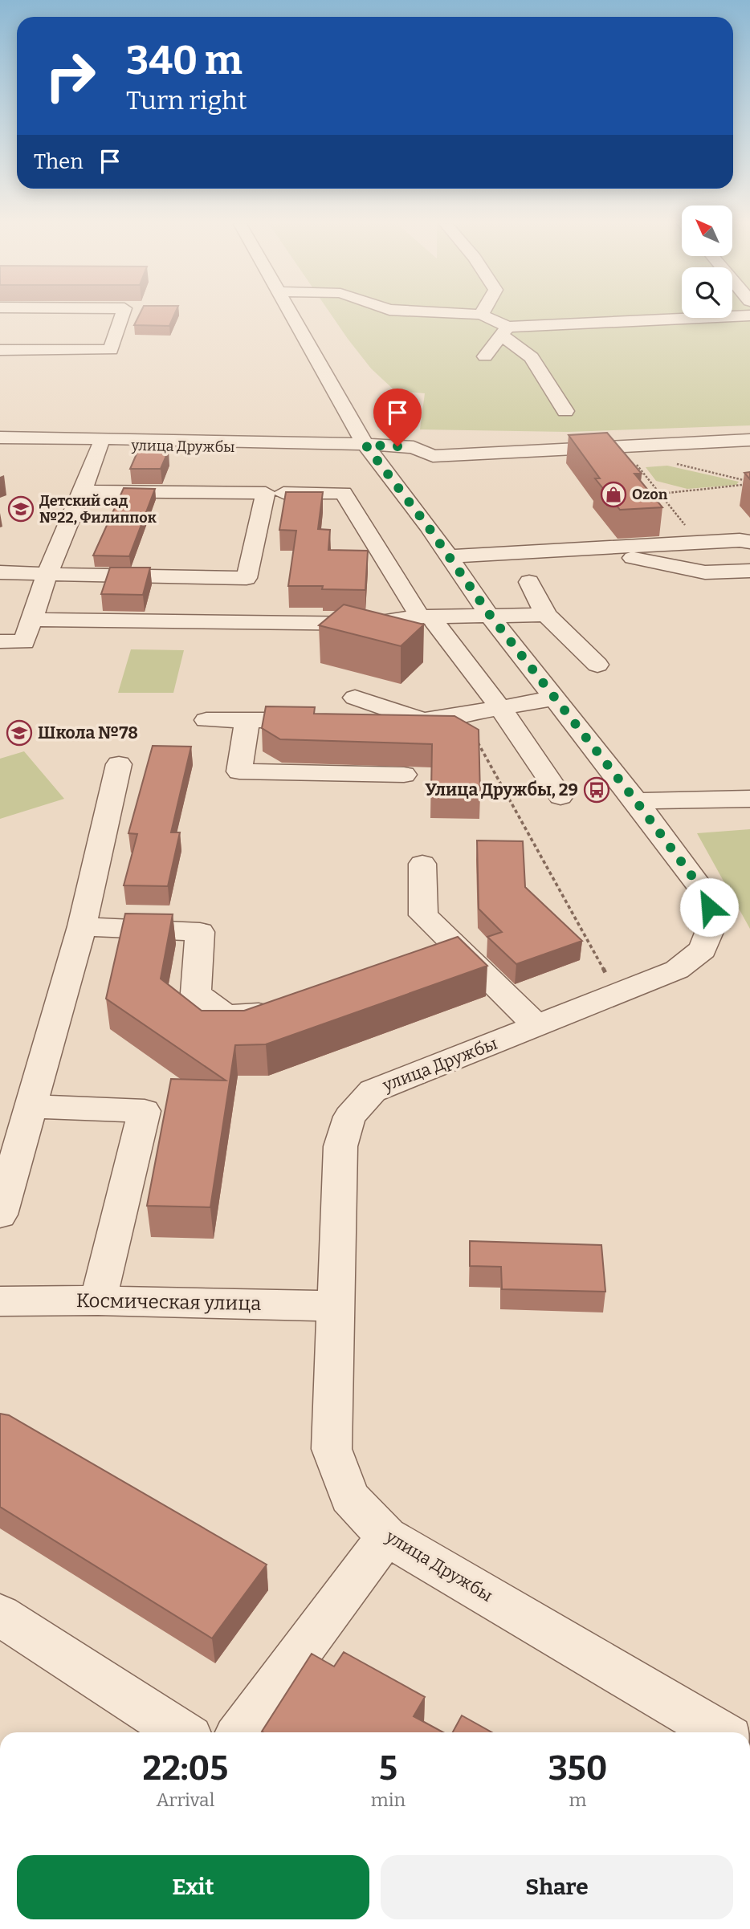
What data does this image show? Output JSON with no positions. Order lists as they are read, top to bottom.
{
  "streets": {
    "street": ["улица Дружбы", "Космическая улица"]
  },
  "crossings": [
    ["улица Дружбы", "Космическая улица"]
  ],
  "places": {
    "shop": ["Ozon"],
    "school or university": ["Детский сад №22, Филиппок", "Школа №78"],
    "bus stop": ["Улица Дружбы, 29"]
  },
  "north": "top left",
  "page": {
    "turn": ["340 m", "Turn right"],
    "then": "Then",
    "eta": [
      "22:05",
      "Arrival",
      "5",
      "min",
      "350",
      "m"
    ],
    "buttons": ["Exit", "Share"]
  }
}
